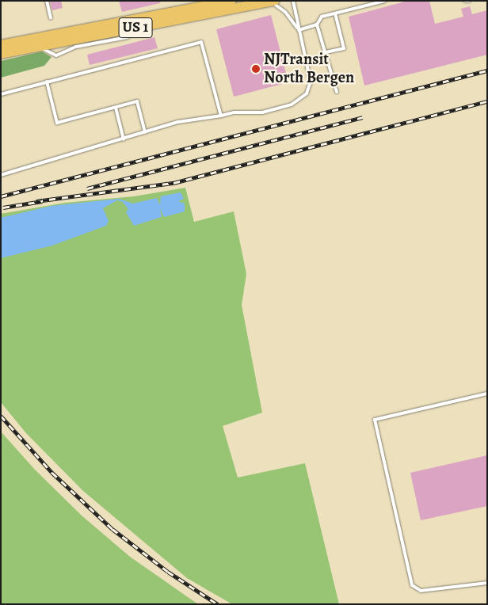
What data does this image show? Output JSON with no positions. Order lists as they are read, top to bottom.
{
  "streets": {
    "highway": ["US 1"]
  },
  "places": ["NJTransit North Bergen"]
}
